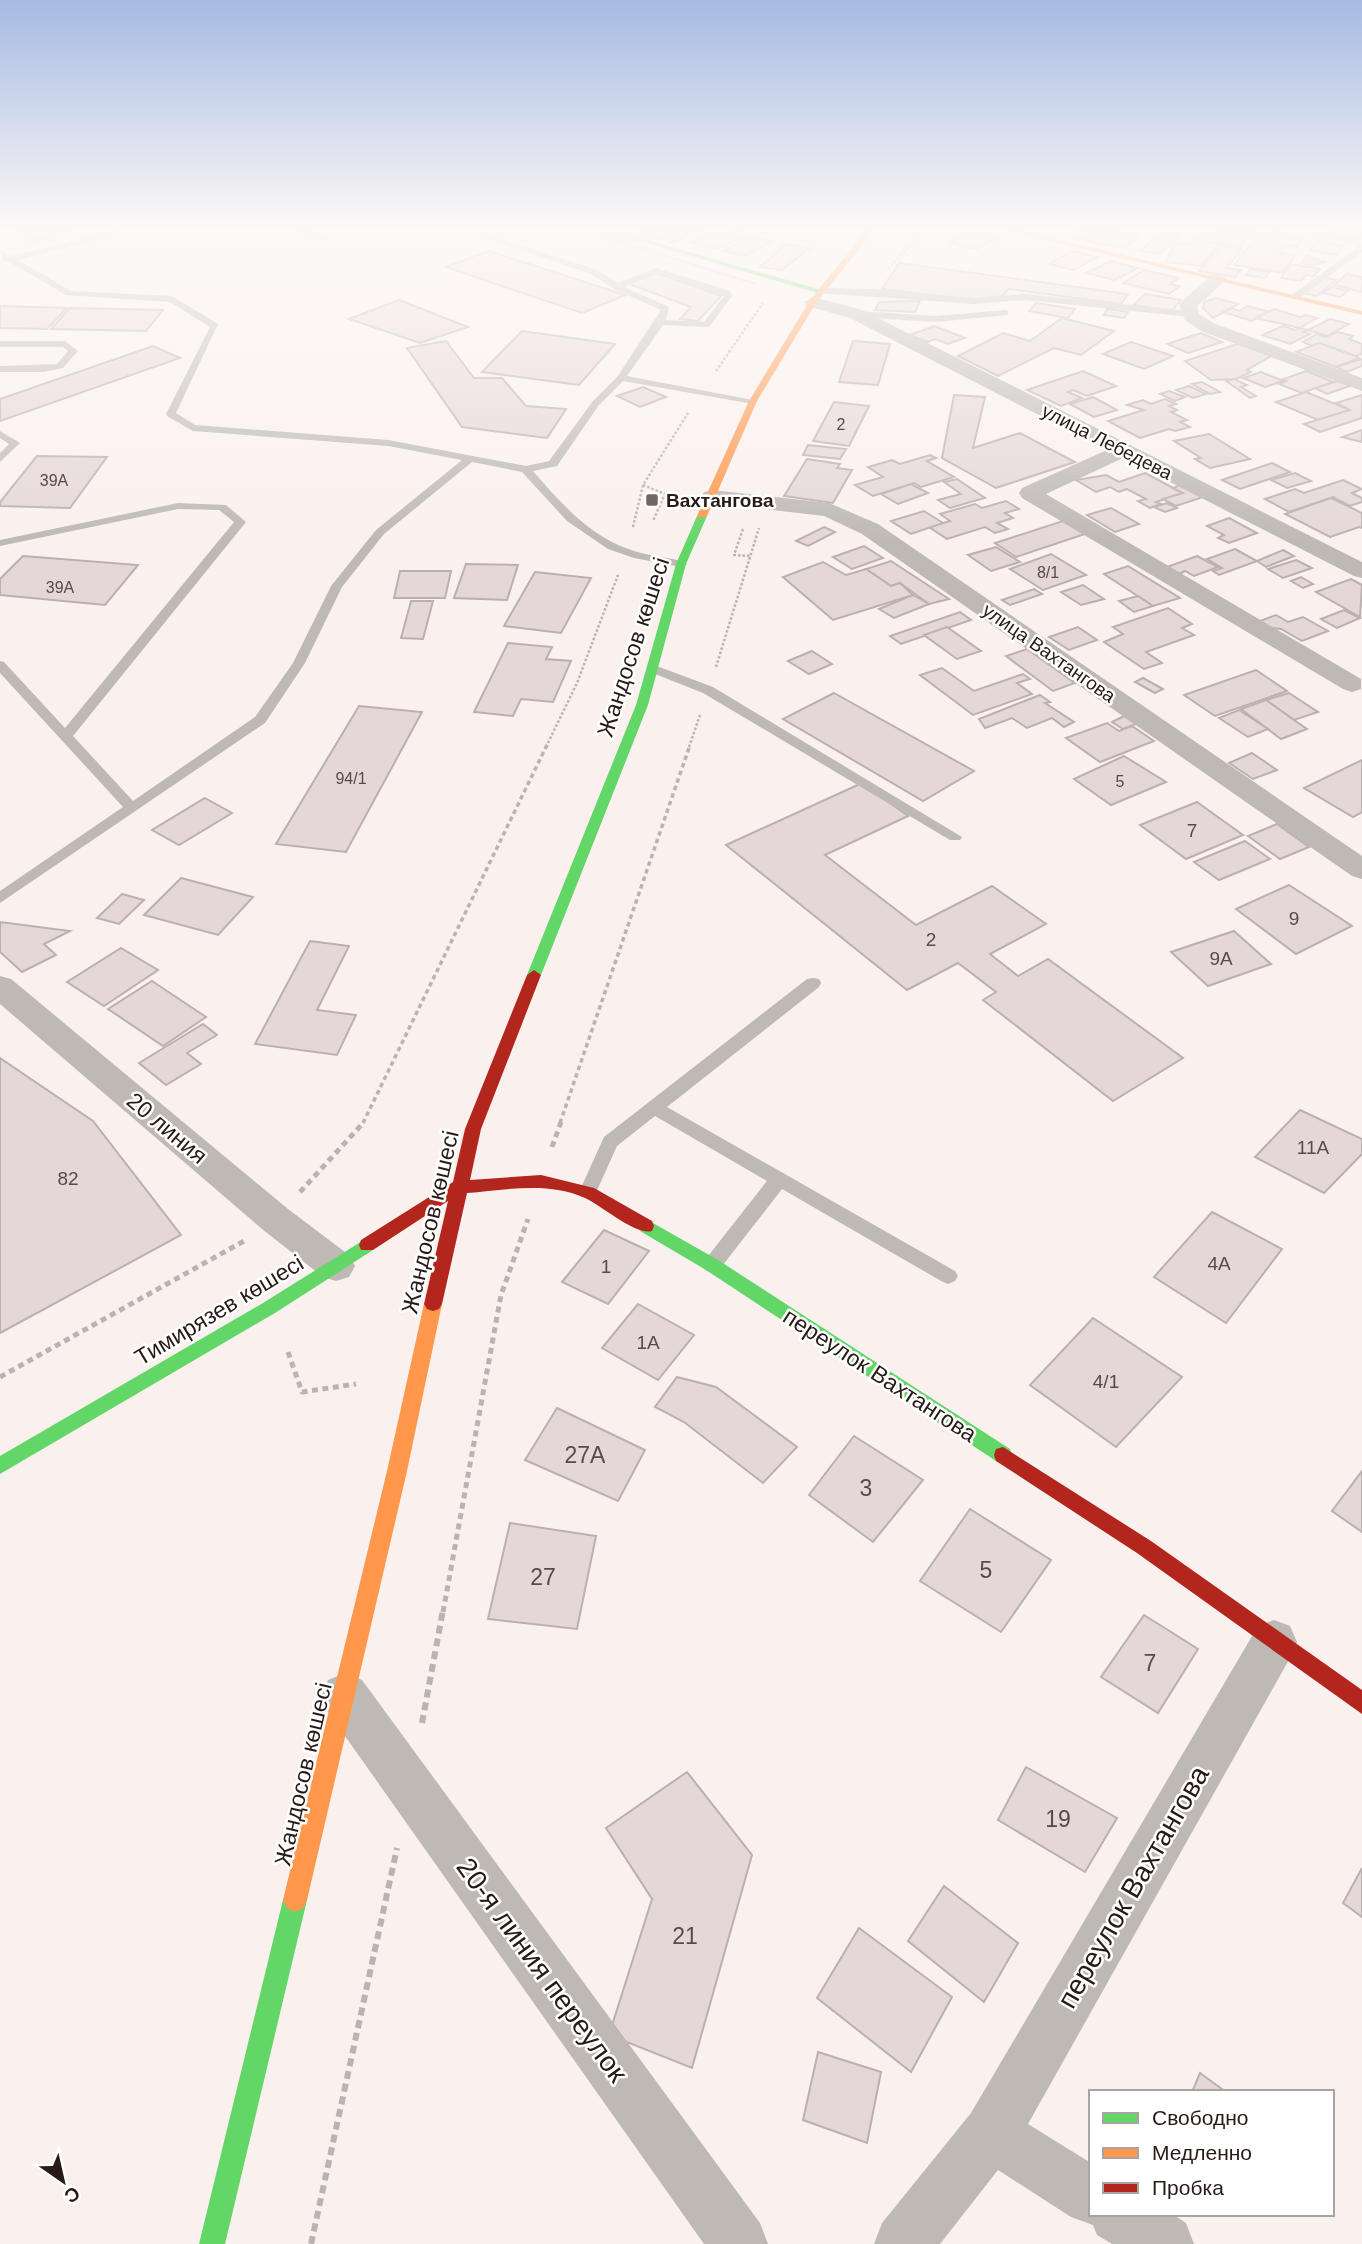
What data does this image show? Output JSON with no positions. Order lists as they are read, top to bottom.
{
  "streets": {
    "main road": ["Жандосов көшесі", "Тимирязев көшесі", "переулок Вахтангова"],
    "street": [
      "улица Лебедева",
      "улица Вахтангова",
      "20 линия",
      "20-я линия переулок"
    ]
  },
  "crossings": [
    ["Жандосов көшесі", "улица Вахтангова"],
    ["Жандосов көшесі", "Тимирязев көшесі"],
    ["Жандосов көшесі", "переулок Вахтангова"],
    ["Жандосов көшесі", "20-я линия переулок"],
    ["20 линия", "Тимирязев көшесі"],
    ["Тимирязев көшесі", "переулок Вахтангова"]
  ],
  "places": {
    "transit": ["Вахтангова"]
  },
  "house_numbers": [
    "2",
    "39А",
    "8/1",
    "39А",
    "94/1",
    "5",
    "7",
    "9",
    "2",
    "9А",
    "11А",
    "82",
    "4А",
    "1",
    "1А",
    "4/1",
    "27А",
    "3",
    "5",
    "27",
    "7",
    "19",
    "21"
  ],
  "legend": ["Свободно", "Медленно", "Пробка"],
  "north": "bottom right"
}
